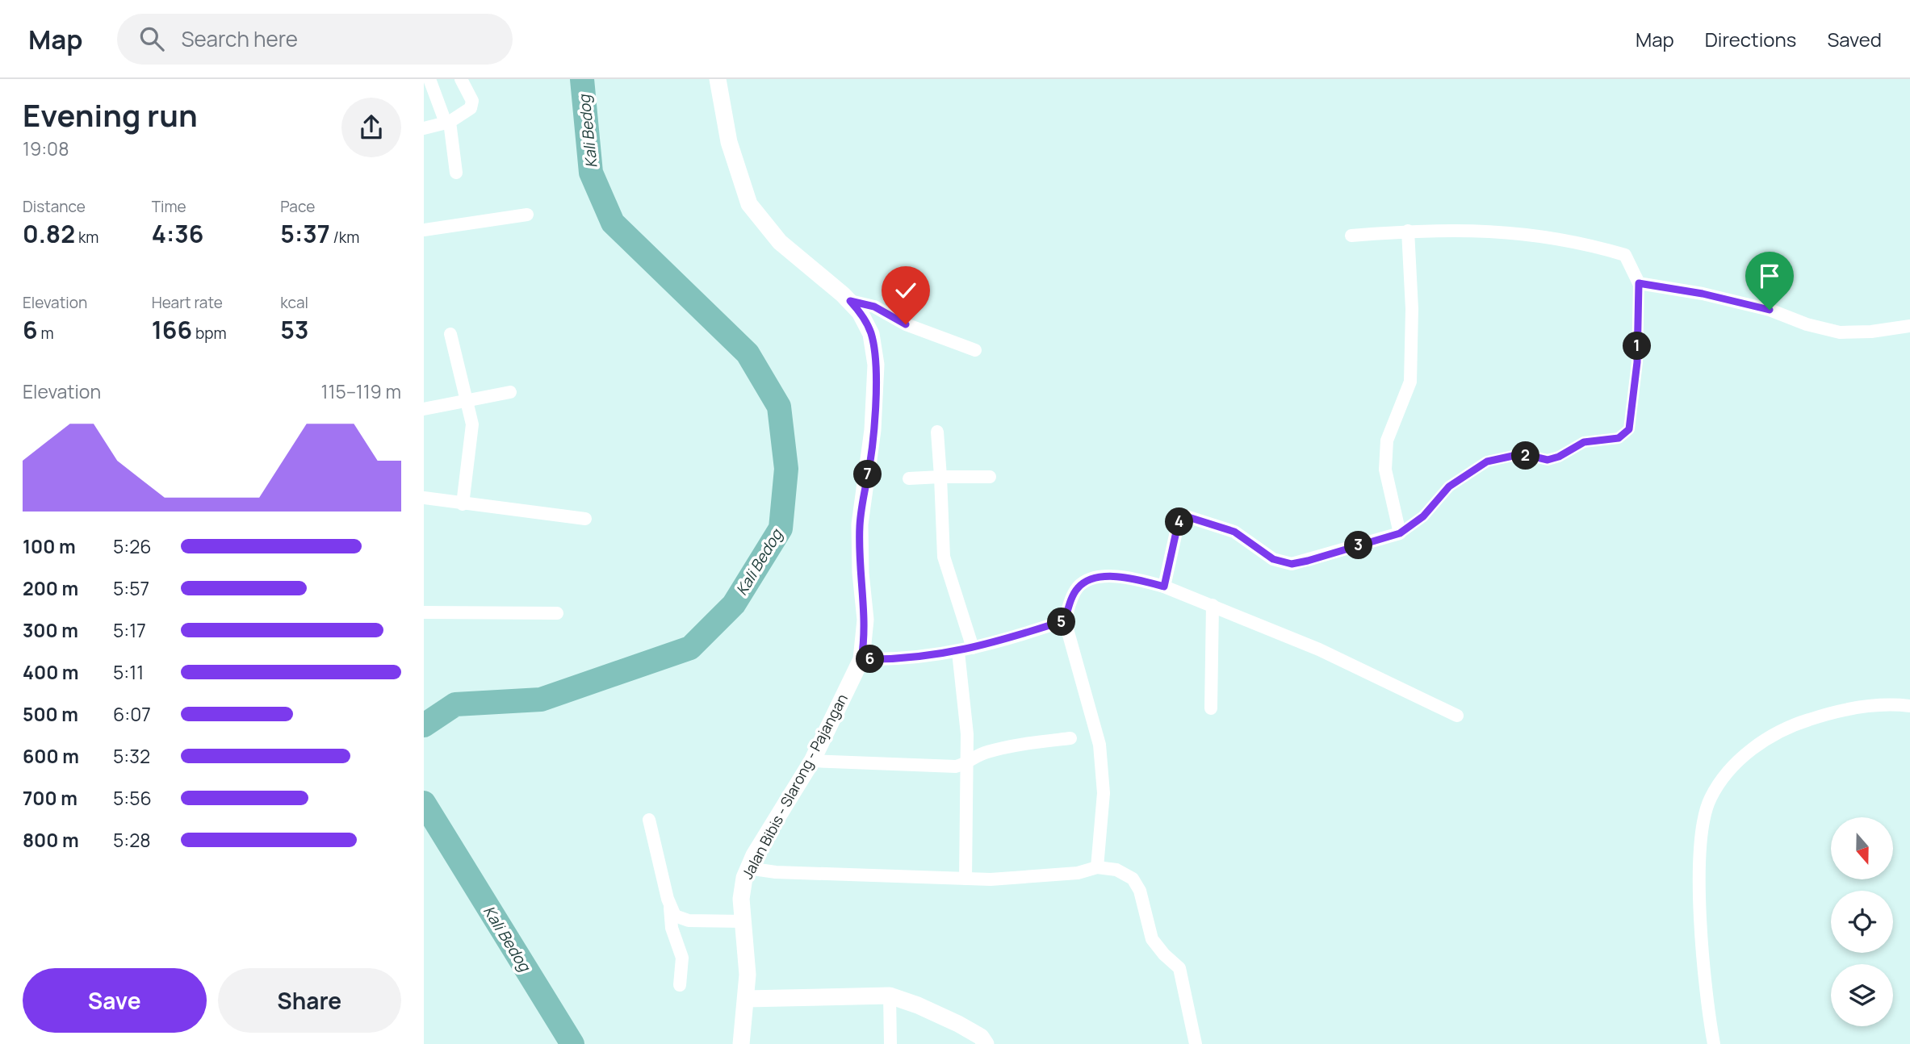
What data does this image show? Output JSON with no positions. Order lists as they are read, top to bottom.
{
  "streets": {
    "main road": ["Jalan Bibis - Slarong - Pajangan"]
  },
  "water": ["Kali Bedog"],
  "north": "bottom",
  "page": {
    "header": "Map",
    "search": "Search here",
    "nav": ["Map", "Directions", "Saved"],
    "heading": ["Evening run", "19:08"],
    "stats": [
      ["Distance", "0.82 km"],
      ["Time", "4:36"],
      ["Pace", "5:37 /km"],
      ["Elevation", "6 m"],
      ["Heart rate", "166 bpm"],
      ["kcal", "53"]
    ],
    "pins": [
      "1",
      "2",
      "7",
      "4",
      "3",
      "5",
      "6"
    ],
    "chart": ["Elevation", "115–119 m"],
    "list": [
      {
        "name": "100 m",
        "note": "5:26"
      },
      {
        "name": "200 m",
        "note": "5:57"
      },
      {
        "name": "300 m",
        "note": "5:17"
      },
      {
        "name": "400 m",
        "note": "5:11"
      },
      {
        "name": "500 m",
        "note": "6:07"
      },
      {
        "name": "600 m",
        "note": "5:32"
      },
      {
        "name": "700 m",
        "note": "5:56"
      },
      {
        "name": "800 m",
        "note": "5:28"
      }
    ],
    "buttons": ["Save", "Share"]
  }
}
